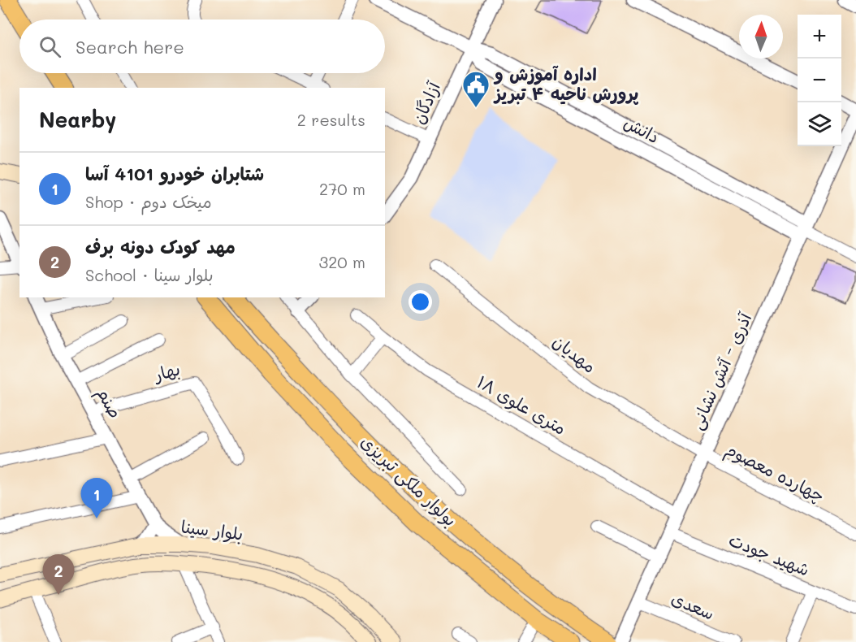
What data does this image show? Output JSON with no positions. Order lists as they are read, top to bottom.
{
  "streets": {
    "main road": ["بولوار ملکی تبریزی", "بلوار سینا"],
    "street": [
      "آزادگان",
      "دانش",
      "مهدیان",
      "آذرى - آتش نشانى",
      "بهار",
      "صنم",
      "۱۸ متری علوی",
      "چهارده معصوم",
      "شهید جودت",
      "سعدی"
    ]
  },
  "crossings": [
    ["آزادگان", "دانش"],
    ["دانش", "آذرى - آتش نشانى"],
    ["مهدیان", "آذرى - آتش نشانى"],
    ["مهدیان", "چهارده معصوم"],
    ["آذرى - آتش نشانى", "۱۸ متری علوی"],
    ["آذرى - آتش نشانى", "چهارده معصوم"],
    ["آذرى - آتش نشانى", "شهید جودت"],
    ["آذرى - آتش نشانى", "سعدی"],
    ["بهار", "صنم"]
  ],
  "places": {
    "public building": ["اداره آموزش و پرورش ناحیه ۴ تبریز"]
  },
  "north": "top",
  "page": {
    "map_buttons": ["+", "−"],
    "search": "Search here",
    "heading": ["Nearby", "2 results"],
    "list": [
      {
        "mark": "1",
        "name": "شتابران خودرو 4101 آسا",
        "note": "Shop · میخک دوم",
        "value": "270 m"
      },
      {
        "mark": "2",
        "name": "مهد کودک دونه برف",
        "note": "School · بلوار سینا",
        "value": "320 m"
      }
    ],
    "pins": ["1", "2"]
  }
}
